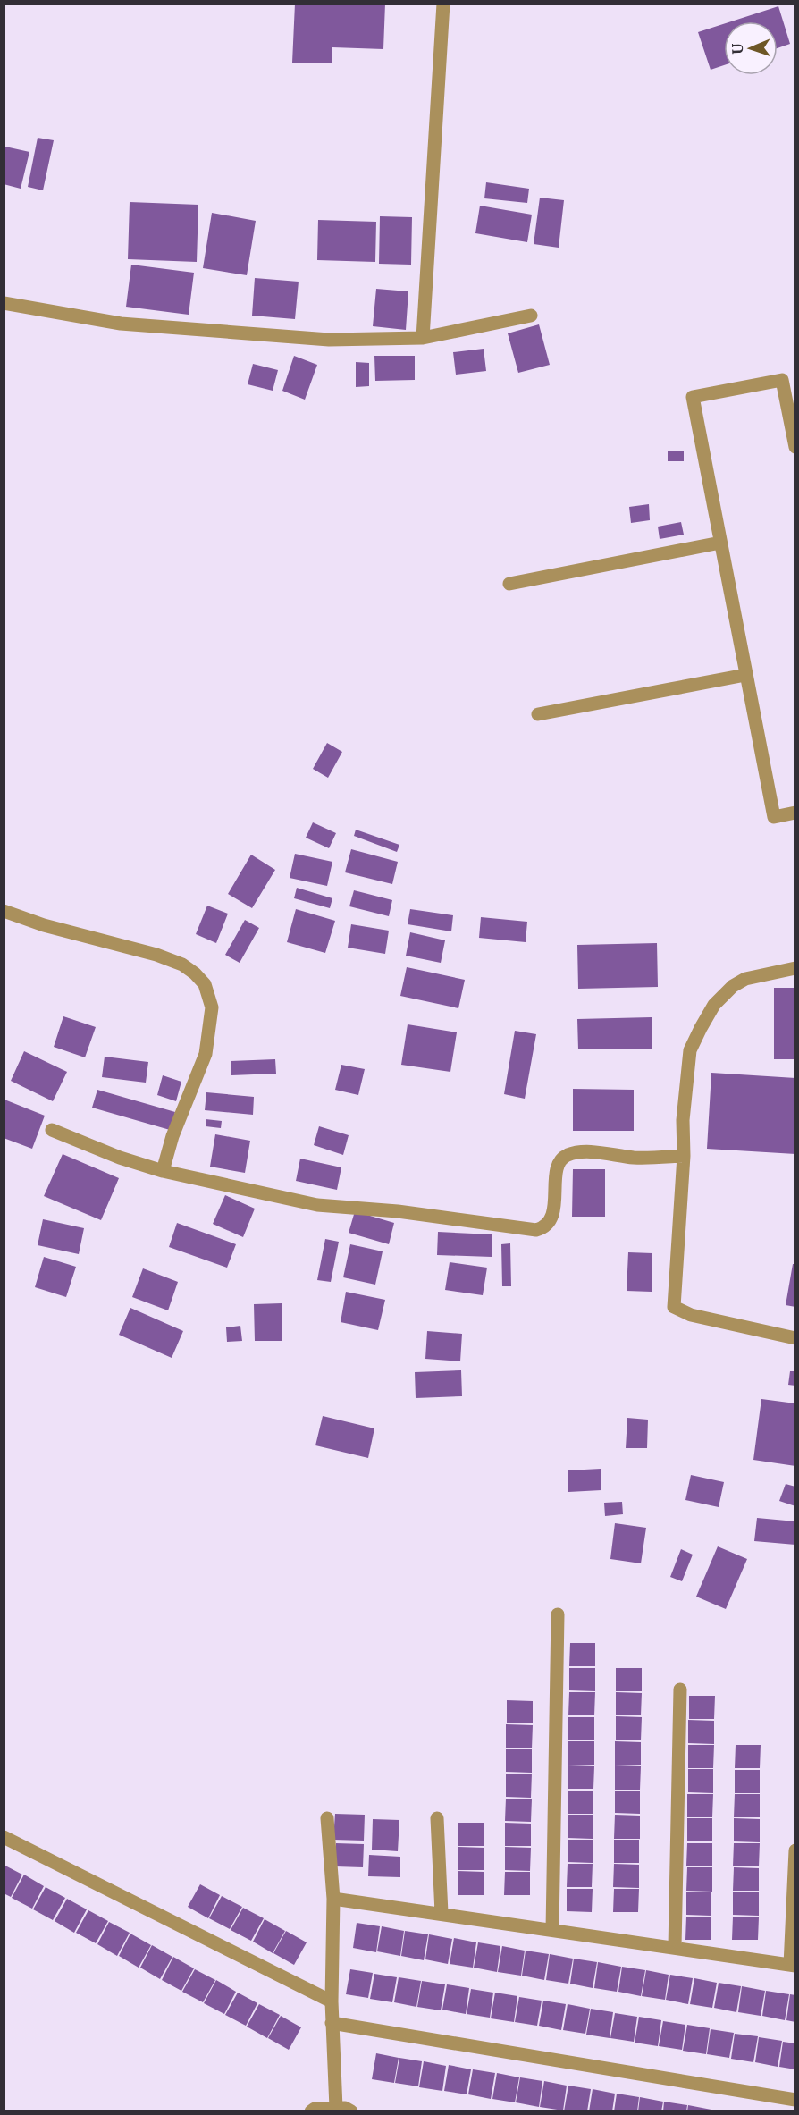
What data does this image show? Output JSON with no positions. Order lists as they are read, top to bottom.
{
  "north": "left"
}
